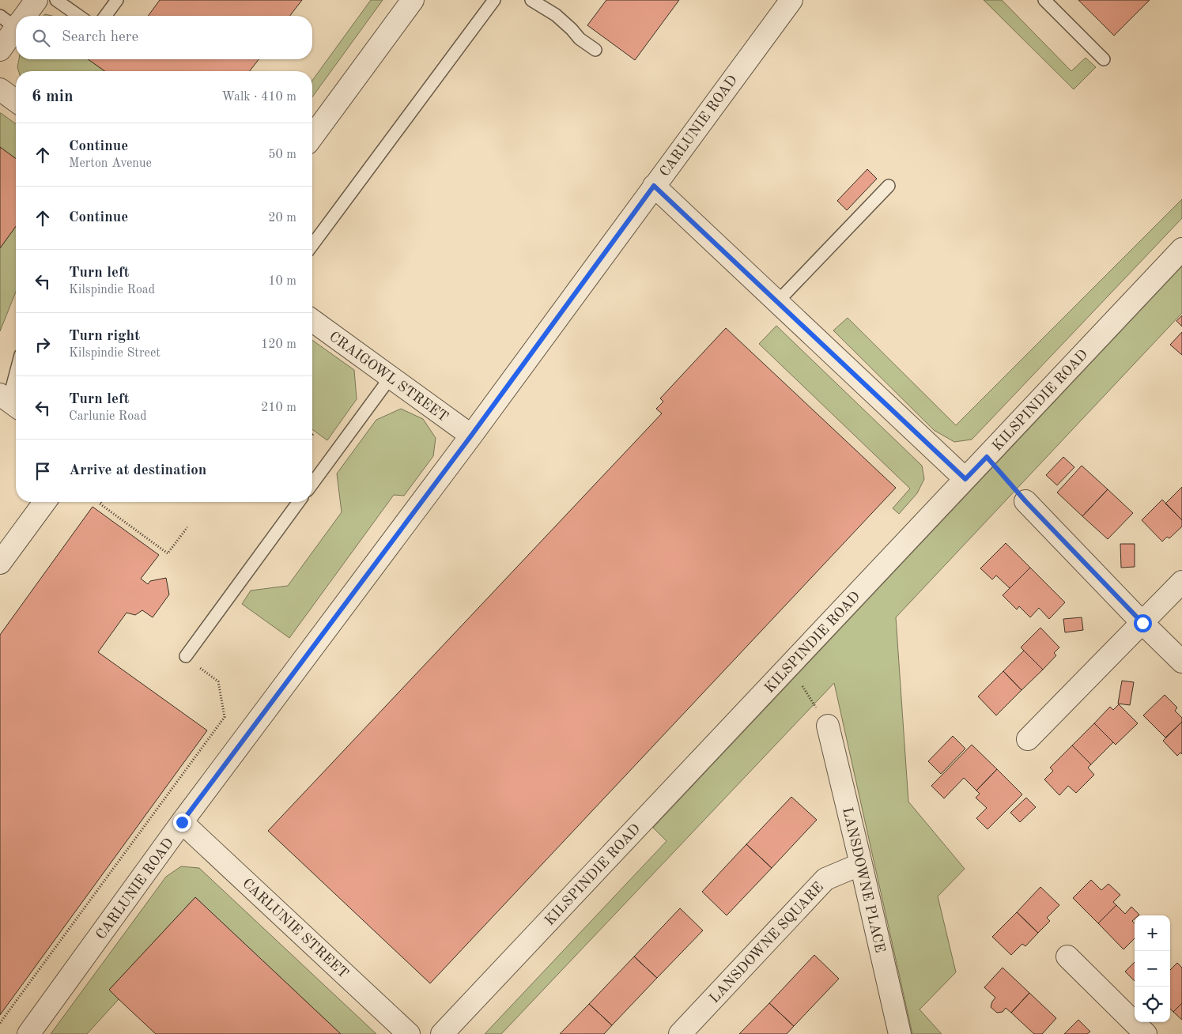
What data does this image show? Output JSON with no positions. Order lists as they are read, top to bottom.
{
  "streets": {
    "street": [
      "CARLUNIE ROAD",
      "CRAIGOWL STREET",
      "KILSPINDIE ROAD",
      "LANSDOWNE PLACE",
      "CARLUNIE STREET",
      "LANSDOWNE SQUARE"
    ]
  },
  "crossings": [
    ["CARLUNIE ROAD", "CRAIGOWL STREET"],
    ["CARLUNIE ROAD", "CARLUNIE STREET"],
    ["LANSDOWNE PLACE", "LANSDOWNE SQUARE"]
  ],
  "page": {
    "search": "Search here",
    "heading": ["6 min", "Walk · 410 m"],
    "list": [
      ["Continue", "Merton Avenue", "50 m"],
      ["Continue", "20 m"],
      ["Turn left", "Kilspindie Road", "10 m"],
      ["Turn right", "Kilspindie Street", "120 m"],
      ["Turn left", "Carlunie Road", "210 m"],
      "Arrive at destination"
    ],
    "map_buttons": ["+", "−"]
  }
}
